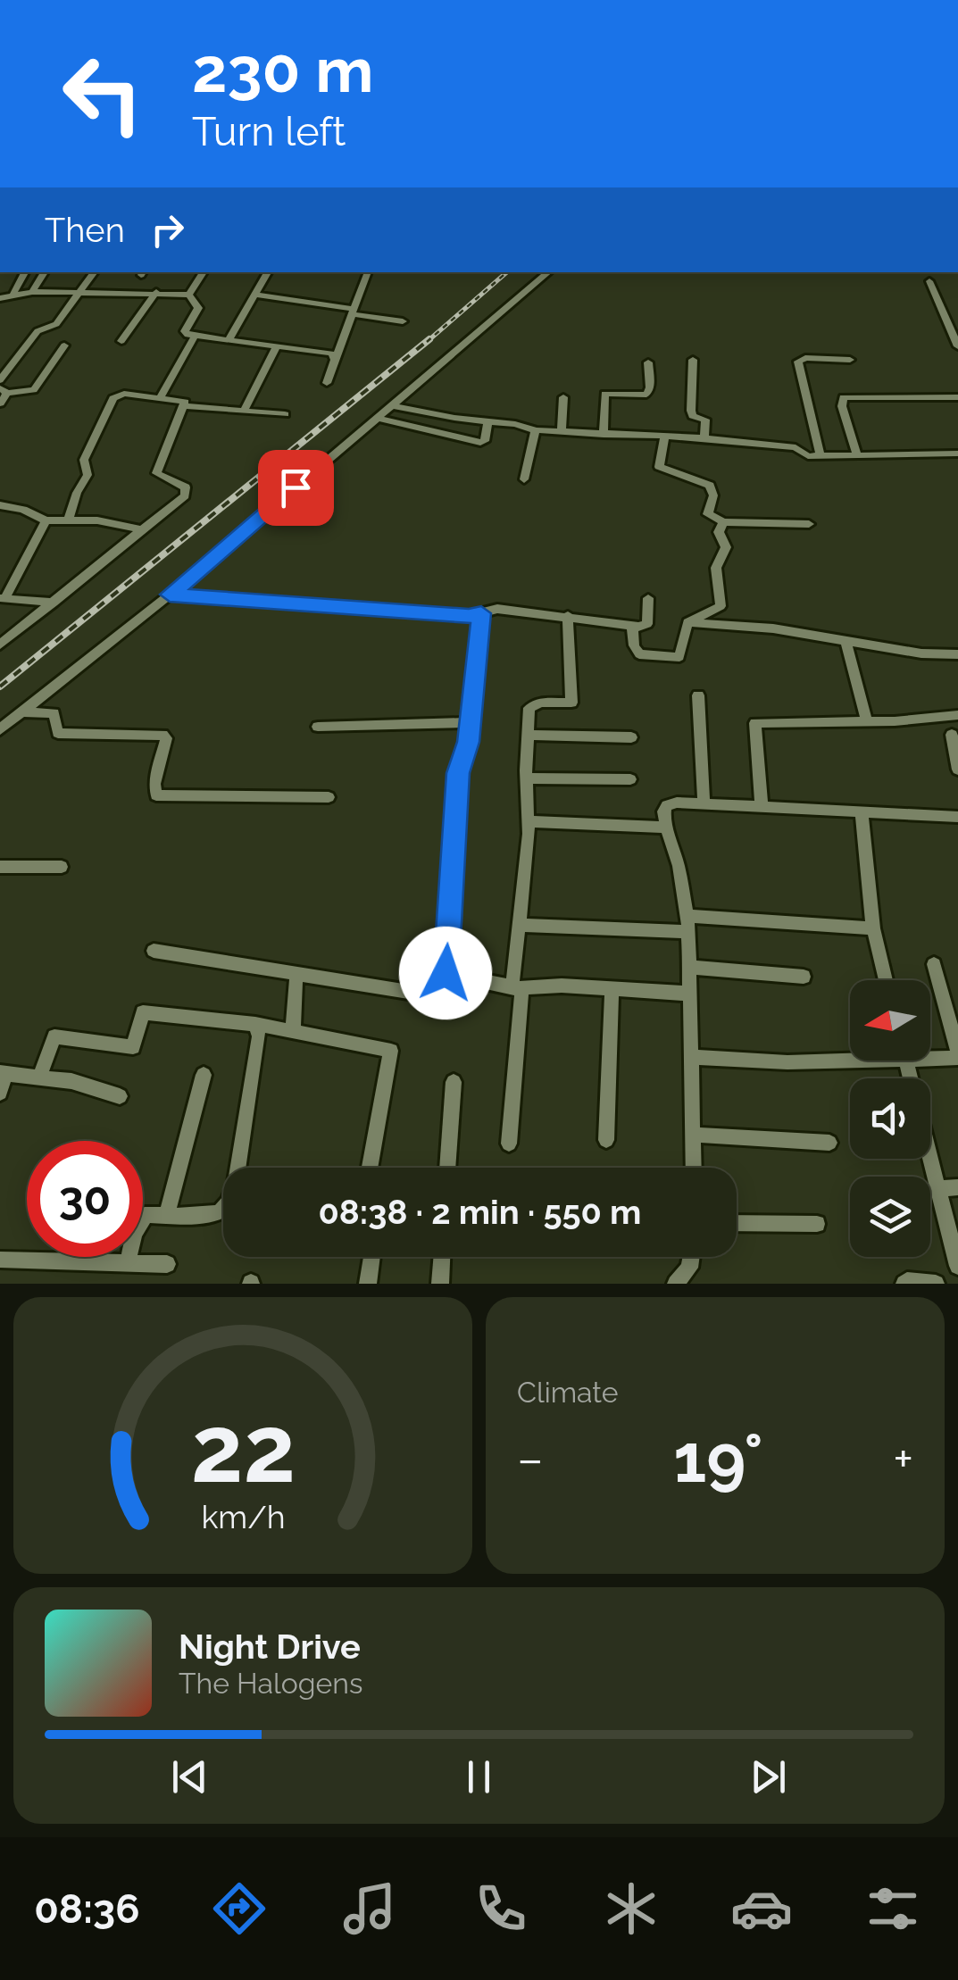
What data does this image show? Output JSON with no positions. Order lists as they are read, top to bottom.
{
  "north": "left",
  "page": {
    "turn": ["230 m", "Turn left"],
    "then": "Then",
    "limit": "30",
    "trip": "08:38 · 2 min · 550 m",
    "tile": "Climate",
    "heat": ["−", "19°", "+"],
    "song": ["Night Drive", "The Halogens"],
    "tabs": "08:36",
    "gauge": ["22", "km/h"]
  }
}
